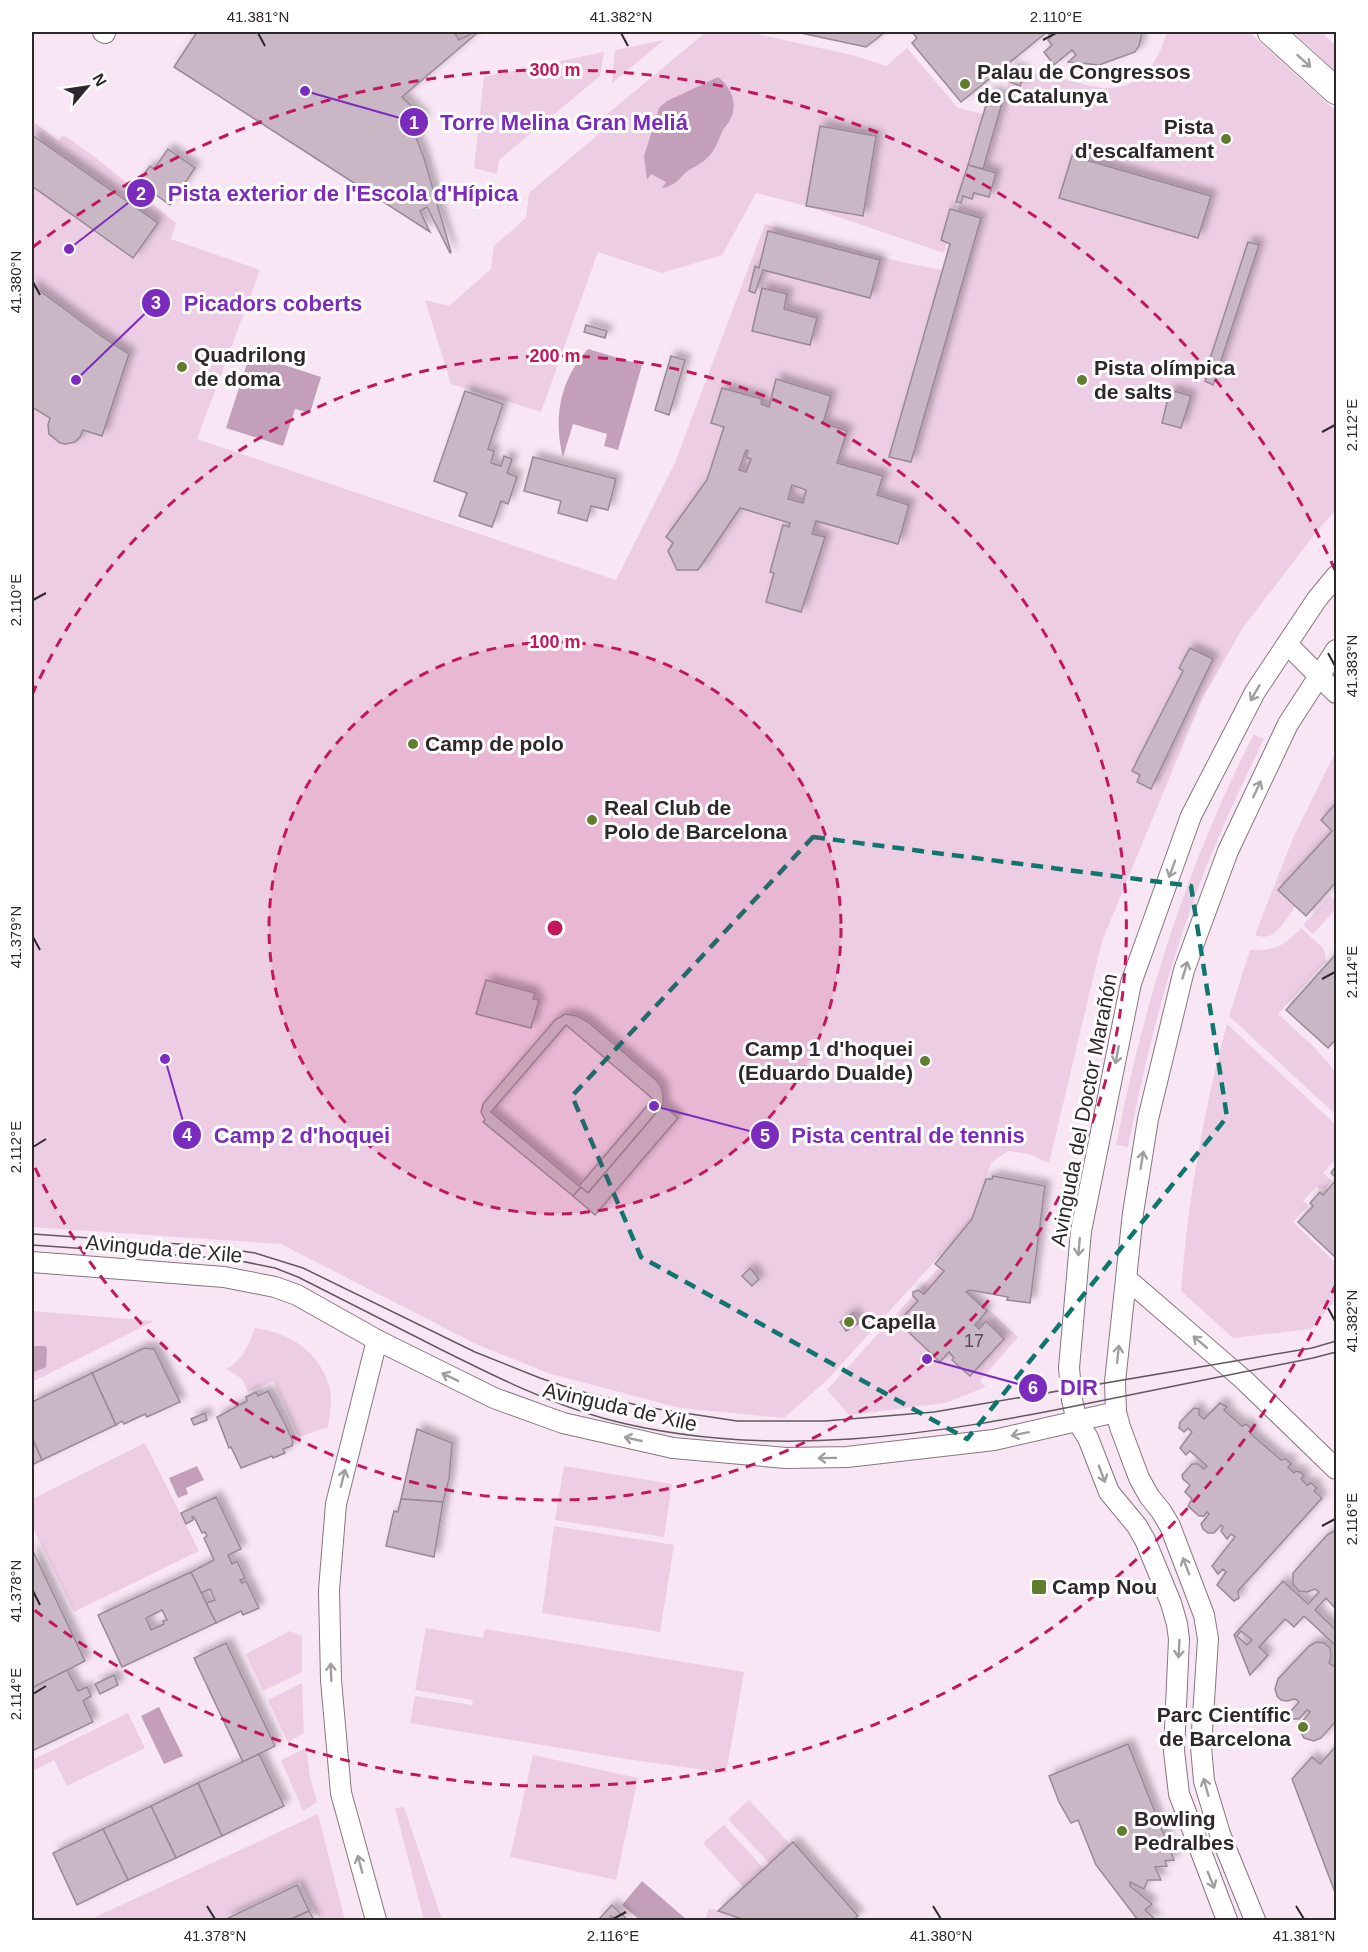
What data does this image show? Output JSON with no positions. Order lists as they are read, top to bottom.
{
  "streets": {
    "street": ["Avinguda del Doctor Marañón", "Avinguda de Xile"]
  },
  "crossings": [
    ["Avinguda del Doctor Marañón", "Avinguda de Xile"]
  ],
  "one_way": ["Avinguda de Xile"],
  "places": {
    "other": [
      "Palau de Congressos de Catalunya",
      "Torre Melina Gran Meliá",
      "Pista d'escalfament",
      "Pista exterior de l'Escola d'Hípica",
      "Quadrilong de doma",
      "Picadors coberts",
      "Pista olímpica de salts",
      "Camp de polo",
      "Real Club de Polo de Barcelona",
      "Camp 2 d'hoquei",
      "Camp 1 d'hoquei (Eduardo Dualde)",
      "Pista central de tennis",
      "Capella",
      "DIR",
      "Parc Científic de Barcelona",
      "Bowling Pedralbes"
    ],
    "transit": ["Camp Nou"]
  },
  "house_numbers": ["17"],
  "north": "top right",
  "coordinates": [
    "41.381°N",
    "41.382°N",
    "2.110°E",
    "41.380°N",
    "2.112°E",
    "41.383°N",
    "41.379°N",
    "2.114°E",
    "2.116°E",
    "41.378°N"
  ],
  "rings": ["300 m", "200 m", "100 m"]
}
